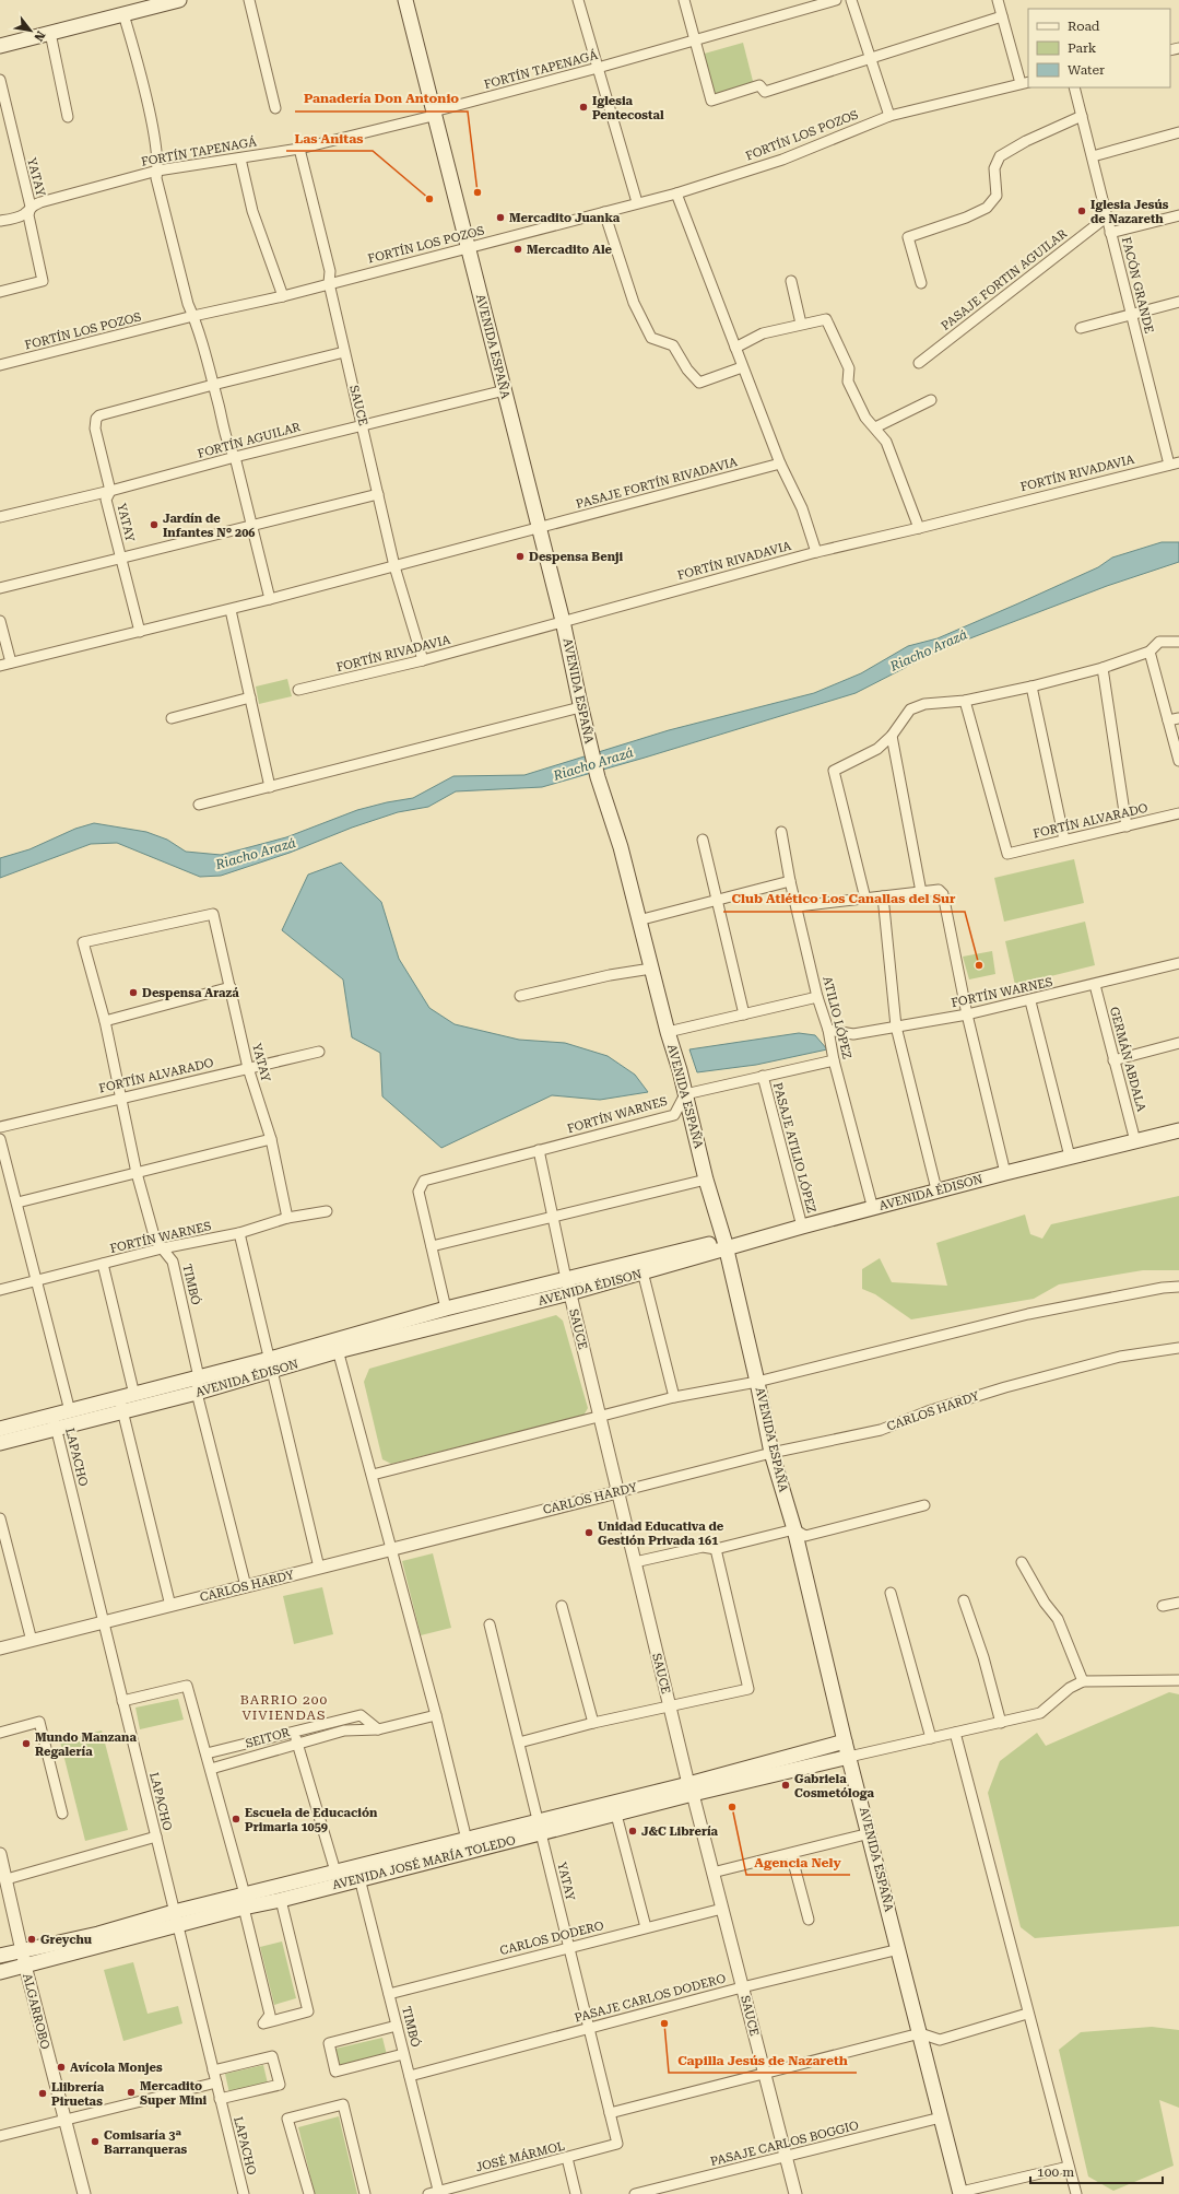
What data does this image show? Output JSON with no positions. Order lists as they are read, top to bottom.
{
  "streets": {
    "main road": ["AVENIDA ESPAÑA", "AVENIDA ÉDISON", "AVENIDA JOSÉ MARÍA TOLEDO"],
    "street": [
      "FORTÍN TAPENAGÁ",
      "FORTÍN LOS POZOS",
      "YATAY",
      "PASAJE FORTIN AGUILAR",
      "FACÓN GRANDE",
      "SAUCE",
      "FORTÍN AGUILAR",
      "FORTÍN RIVADAVIA",
      "PASAJE FORTÍN RIVADAVIA",
      "FORTÍN ALVARADO",
      "FORTÍN WARNES",
      "ATILIO LÓPEZ",
      "GERMÁN ABDALA",
      "PASAJE ATILIO LÓPEZ",
      "TIMBÓ",
      "CARLOS HARDY",
      "LAPACHO",
      "SEITOR",
      "CARLOS DODERO",
      "PASAJE CARLOS DODERO",
      "ALGARROBO",
      "PASAJE CARLOS BOGGIO",
      "JOSÉ MÁRMOL"
    ]
  },
  "crossings": [
    ["FORTÍN TAPENAGÁ", "YATAY"],
    ["FORTÍN TAPENAGÁ", "AVENIDA ESPAÑA"],
    ["FORTÍN TAPENAGÁ", "SAUCE"],
    ["FORTÍN LOS POZOS", "AVENIDA ESPAÑA"],
    ["FORTÍN LOS POZOS", "SAUCE"],
    ["YATAY", "FORTÍN AGUILAR"],
    ["YATAY", "PASAJE FORTÍN RIVADAVIA"],
    ["YATAY", "FORTÍN ALVARADO"],
    ["YATAY", "FORTÍN WARNES"],
    ["YATAY", "TIMBÓ"],
    ["YATAY", "AVENIDA JOSÉ MARÍA TOLEDO"],
    ["YATAY", "CARLOS DODERO"],
    ["YATAY", "PASAJE CARLOS DODERO"],
    ["YATAY", "JOSÉ MÁRMOL"],
    ["PASAJE FORTIN AGUILAR", "FACÓN GRANDE"],
    ["FACÓN GRANDE", "FORTÍN RIVADAVIA"],
    ["AVENIDA ESPAÑA", "FORTÍN AGUILAR"],
    ["AVENIDA ESPAÑA", "FORTÍN RIVADAVIA"],
    ["AVENIDA ESPAÑA", "PASAJE FORTÍN RIVADAVIA"],
    ["AVENIDA ESPAÑA", "FORTÍN WARNES"],
    ["AVENIDA ESPAÑA", "AVENIDA ÉDISON"],
    ["AVENIDA ESPAÑA", "CARLOS HARDY"],
    ["AVENIDA ESPAÑA", "AVENIDA JOSÉ MARÍA TOLEDO"],
    ["AVENIDA ESPAÑA", "PASAJE CARLOS DODERO"],
    ["AVENIDA ESPAÑA", "PASAJE CARLOS BOGGIO"],
    ["SAUCE", "FORTÍN AGUILAR"],
    ["SAUCE", "FORTÍN RIVADAVIA"],
    ["SAUCE", "PASAJE FORTÍN RIVADAVIA"],
    ["SAUCE", "FORTÍN WARNES"],
    ["SAUCE", "AVENIDA ÉDISON"],
    ["SAUCE", "CARLOS HARDY"],
    ["SAUCE", "AVENIDA JOSÉ MARÍA TOLEDO"],
    ["SAUCE", "CARLOS DODERO"],
    ["SAUCE", "PASAJE CARLOS DODERO"],
    ["SAUCE", "PASAJE CARLOS BOGGIO"],
    ["FORTÍN ALVARADO", "TIMBÓ"],
    ["FORTÍN WARNES", "ATILIO LÓPEZ"],
    ["FORTÍN WARNES", "GERMÁN ABDALA"],
    ["FORTÍN WARNES", "TIMBÓ"],
    ["FORTÍN WARNES", "LAPACHO"],
    ["ATILIO LÓPEZ", "AVENIDA ÉDISON"],
    ["GERMÁN ABDALA", "AVENIDA ÉDISON"],
    ["PASAJE ATILIO LÓPEZ", "AVENIDA ÉDISON"],
    ["AVENIDA ÉDISON", "TIMBÓ"],
    ["AVENIDA ÉDISON", "LAPACHO"],
    ["TIMBÓ", "CARLOS HARDY"],
    ["TIMBÓ", "AVENIDA JOSÉ MARÍA TOLEDO"],
    ["TIMBÓ", "CARLOS DODERO"],
    ["TIMBÓ", "PASAJE CARLOS DODERO"],
    ["TIMBÓ", "JOSÉ MÁRMOL"],
    ["CARLOS HARDY", "LAPACHO"],
    ["LAPACHO", "AVENIDA JOSÉ MARÍA TOLEDO"],
    ["AVENIDA JOSÉ MARÍA TOLEDO", "ALGARROBO"]
  ],
  "districts": ["BARRIO 200 VIVIENDAS"],
  "water": ["Riacho Arazá"],
  "places": [
    "Iglesia Pentecostal",
    "Panadería Don Antonio",
    "Las Anitas",
    "Iglesia Jesús de Nazareth",
    "Mercadito Juanka",
    "Mercadito Ale",
    "Jardín de Infantes N° 206",
    "Despensa Benji",
    "Club Atlético Los Canallas del Sur",
    "Despensa Arazá",
    "Unidad Educativa de Gestión Privada 161",
    "Mundo Manzana Regalería",
    "Gabriela Cosmetóloga",
    "Agencia Nely",
    "Escuela de Educación Primaria 1059",
    "J&C Librería",
    "Greychu",
    "Capilla Jesús de Nazareth",
    "Avícola Monjes",
    "Mercadito Super Mini",
    "Llibrería Piruetas",
    "Comisaría 3ª Barranqueras"
  ],
  "legend": ["Road", "Park", "Water"],
  "scale_bar": "100 m",
  "north": "bottom right"
}
